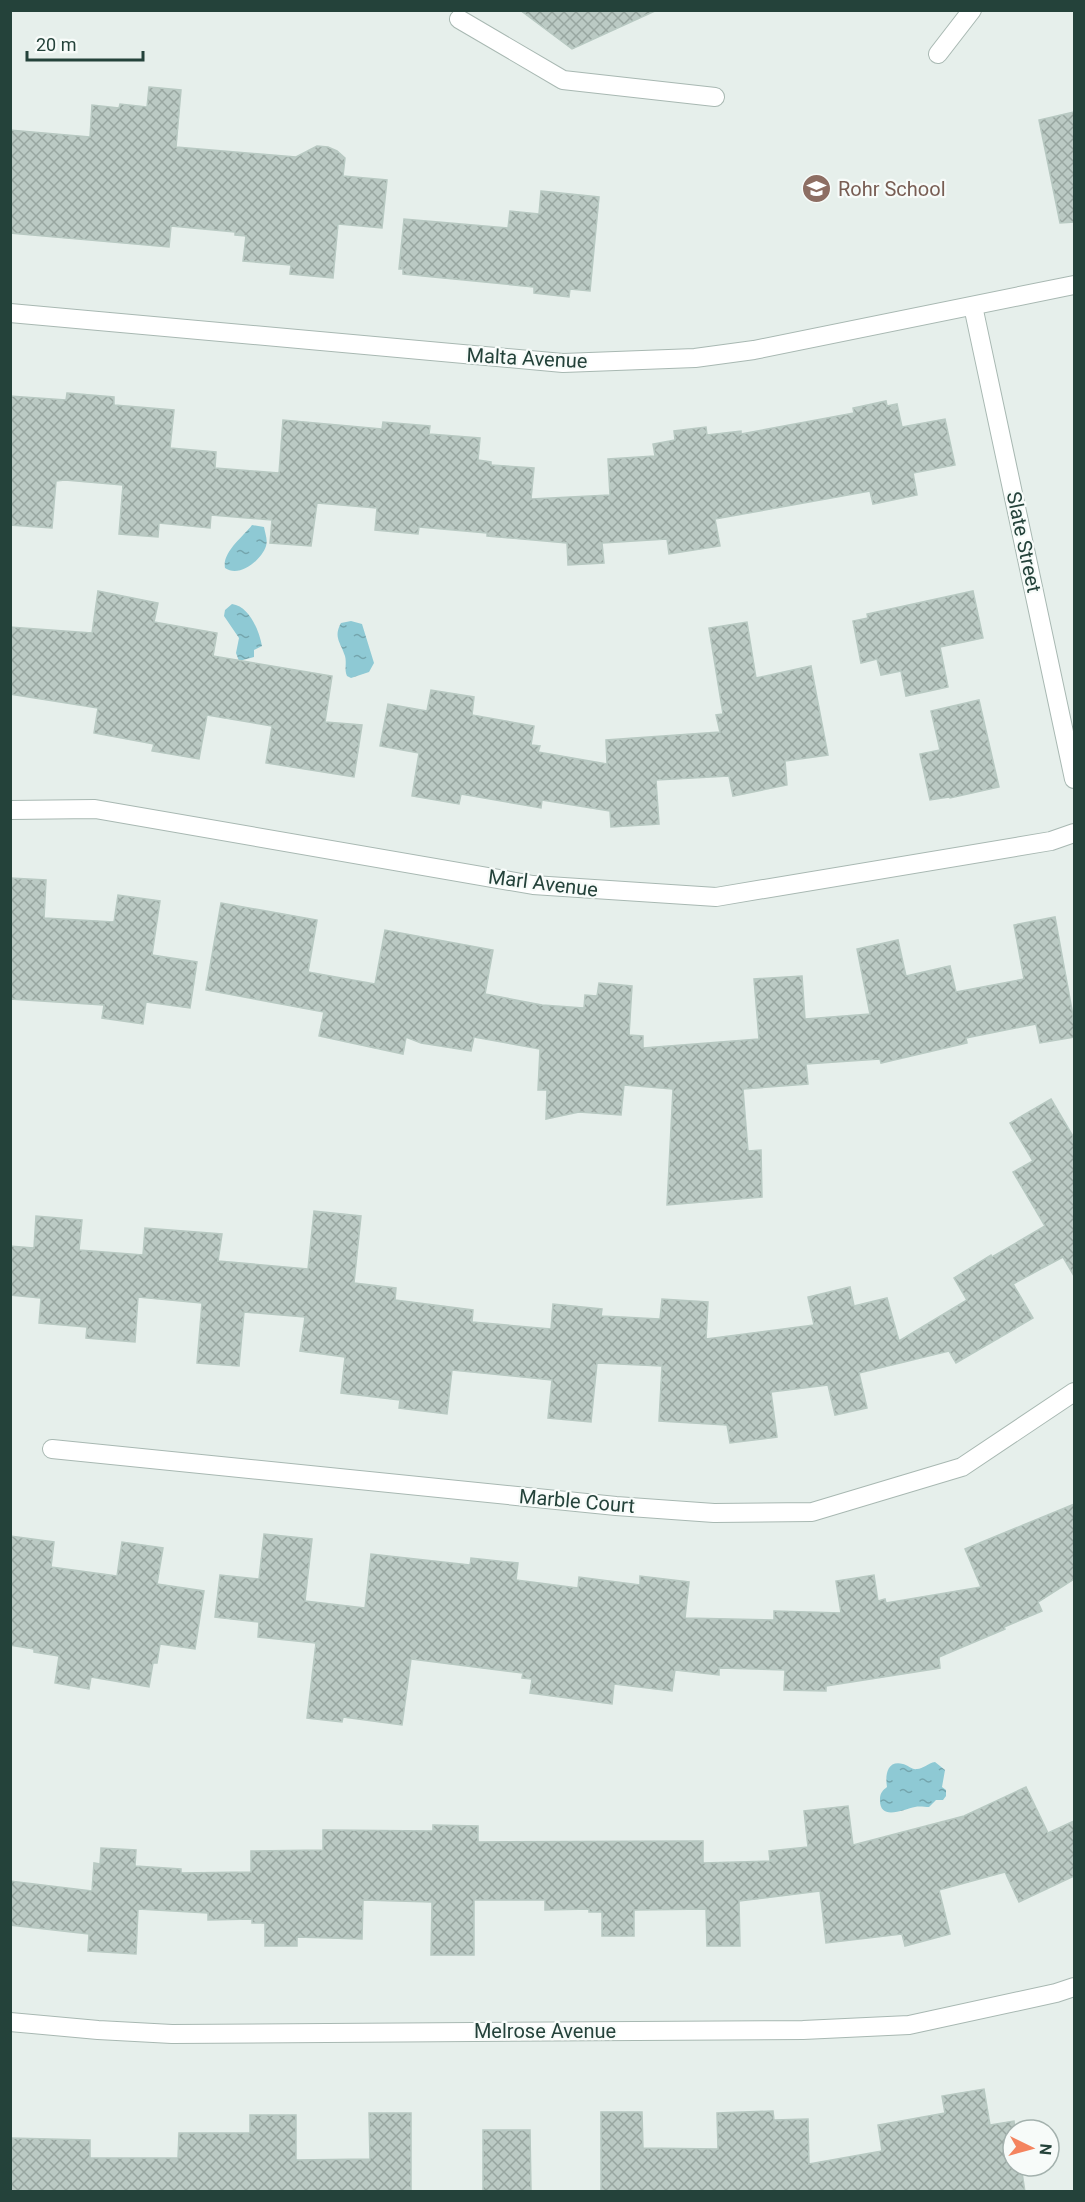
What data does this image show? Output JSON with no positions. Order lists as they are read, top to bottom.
{
  "streets": {
    "street": [
      "Malta Avenue",
      "Slate Street",
      "Marl Avenue",
      "Marble Court",
      "Melrose Avenue"
    ]
  },
  "crossings": [
    ["Malta Avenue", "Slate Street"]
  ],
  "places": {
    "school or university": ["Rohr School"]
  },
  "scale_bar": "20 m",
  "north": "right"
}
